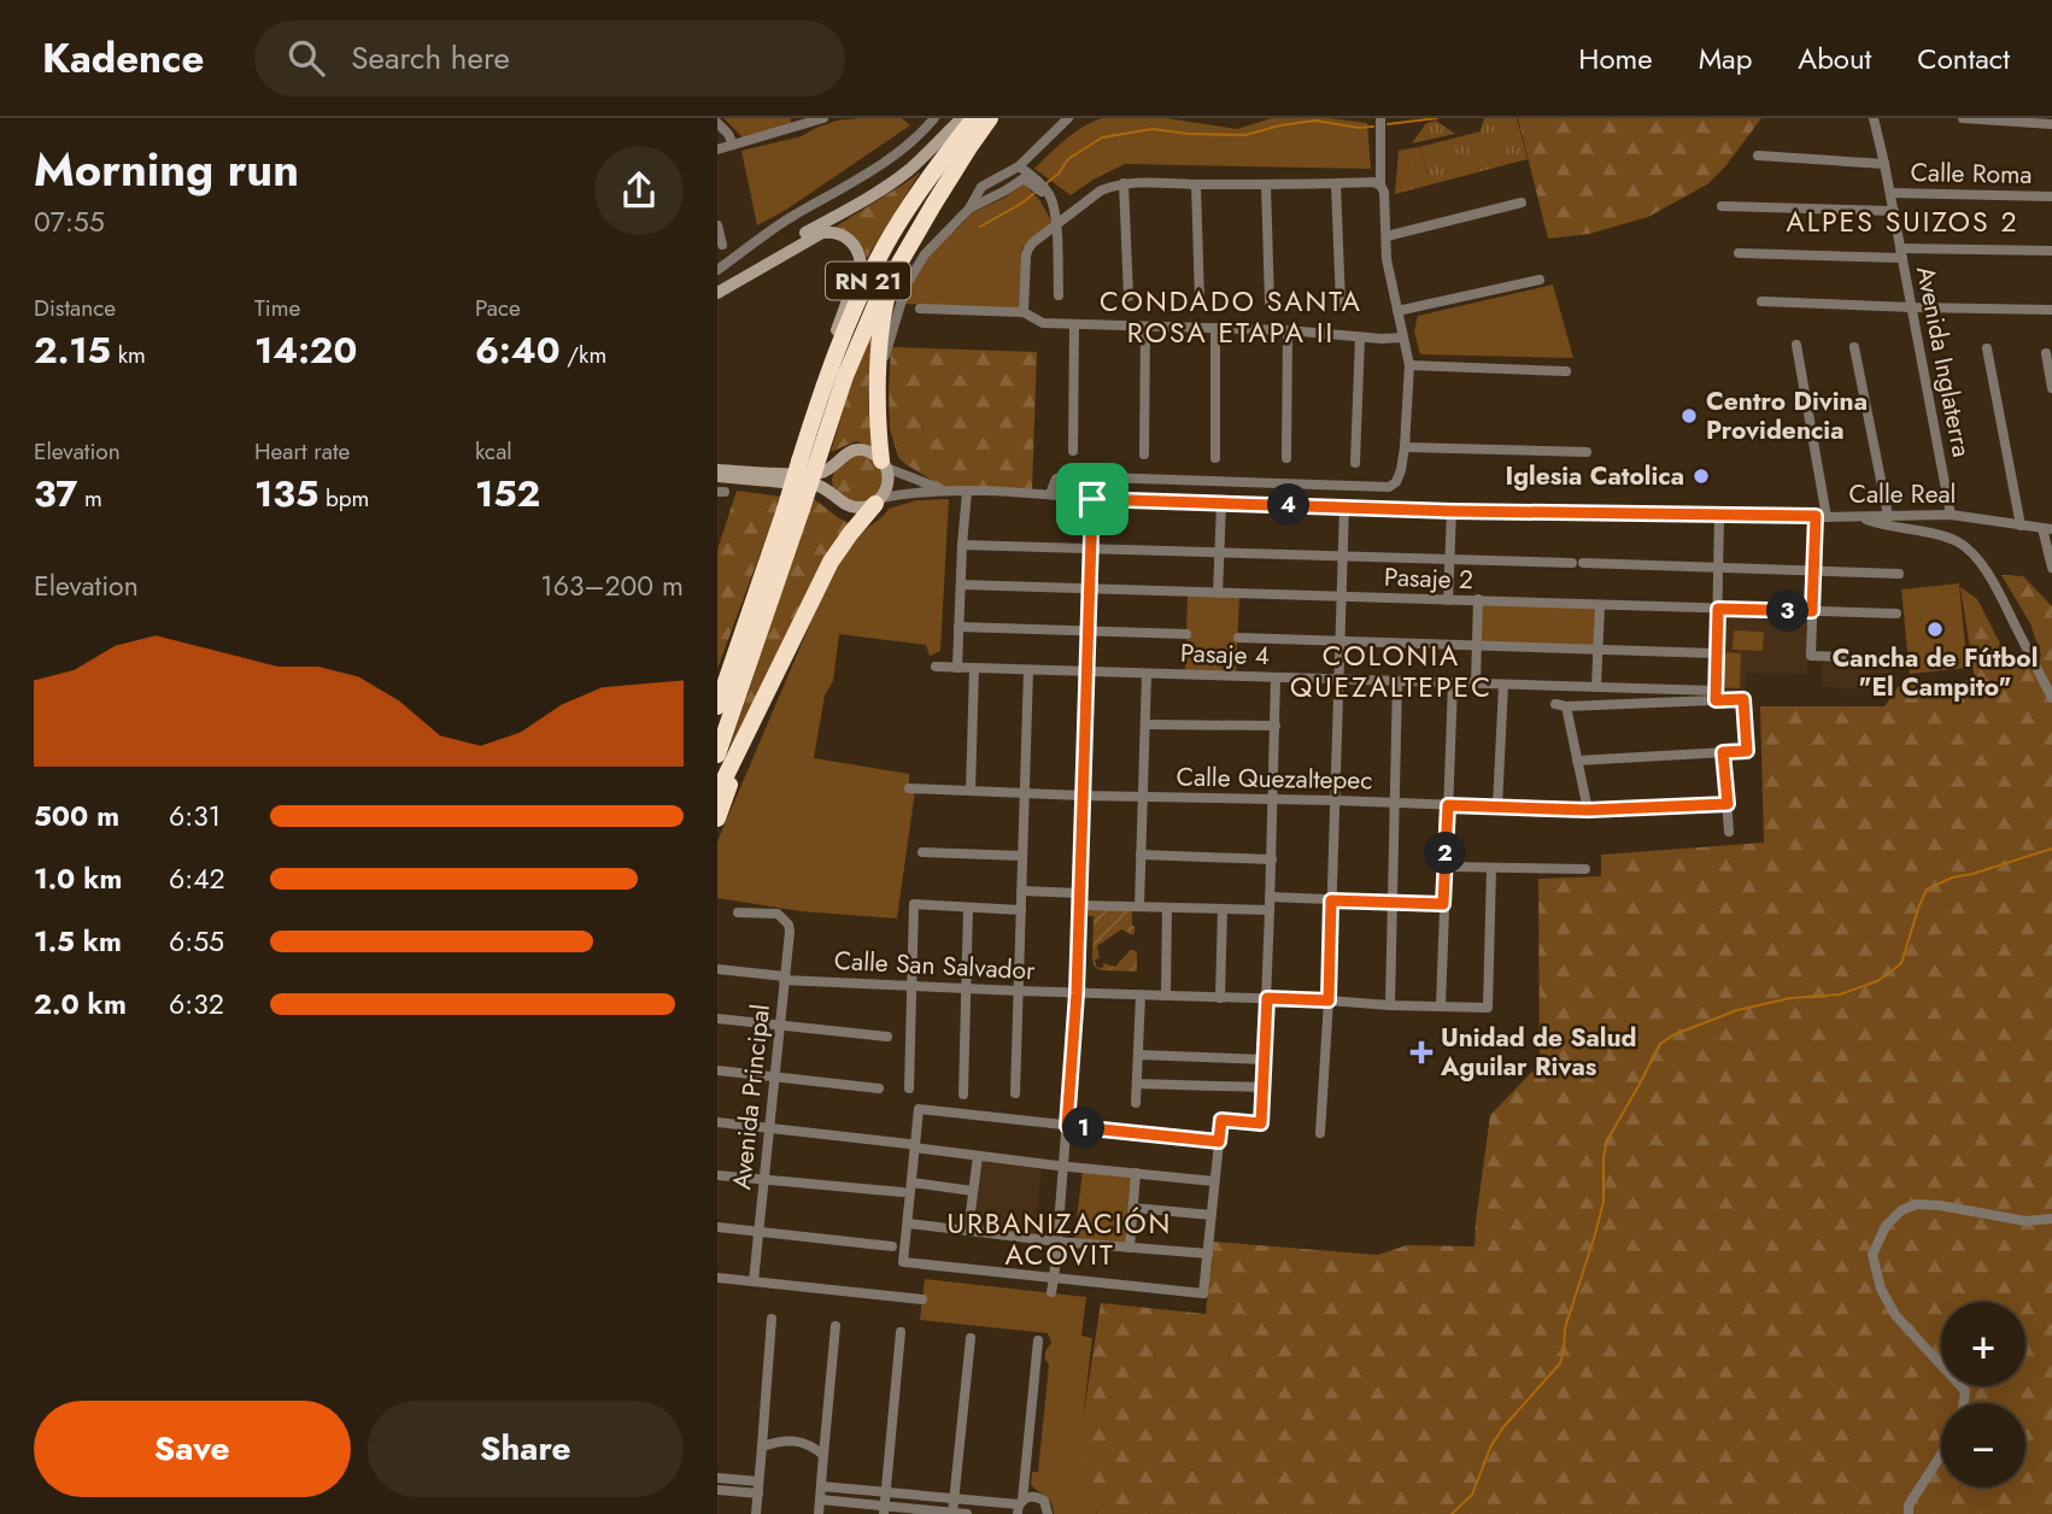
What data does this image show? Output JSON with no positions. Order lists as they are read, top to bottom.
{
  "streets": {
    "highway": ["RN 21"],
    "street": [
      "Calle Roma",
      "Avenida Inglaterra",
      "Calle Real",
      "Pasaje 2",
      "Pasaje 4",
      "Calle Quezaltepec",
      "Calle San Salvador",
      "Avenida Principal"
    ]
  },
  "crossings": [
    ["Calle Roma", "Avenida Inglaterra"],
    ["Avenida Inglaterra", "Calle Real"],
    ["Calle San Salvador", "Avenida Principal"]
  ],
  "districts": [
    "ALPES SUIZOS 2",
    "CONDADO SANTA ROSA ETAPA II",
    "COLONIA QUEZALTEPEC",
    "URBANIZACIÓN ACOVIT"
  ],
  "places": {
    "other": ["Centro Divina Providencia", "Iglesia Catolica", "Cancha de Fútbol \"El Campito\""],
    "health": ["Unidad de Salud Aguilar Rivas"]
  },
  "page": {
    "header": "Kadence",
    "search": "Search here",
    "nav": [
      "Home",
      "Map",
      "About",
      "Contact"
    ],
    "heading": ["Morning run", "07:55"],
    "stats": [
      ["Distance", "2.15 km"],
      ["Time", "14:20"],
      ["Pace", "6:40 /km"],
      ["Elevation", "37 m"],
      ["Heart rate", "135 bpm"],
      ["kcal", "152"]
    ],
    "pins": [
      "4",
      "3",
      "2",
      "1"
    ],
    "chart": ["Elevation", "163–200 m"],
    "list": [
      {
        "name": "500 m",
        "note": "6:31"
      },
      {
        "name": "1.0 km",
        "note": "6:42"
      },
      {
        "name": "1.5 km",
        "note": "6:55"
      },
      {
        "name": "2.0 km",
        "note": "6:32"
      }
    ],
    "map_buttons": ["+", "−"],
    "buttons": ["Save", "Share"]
  }
}
